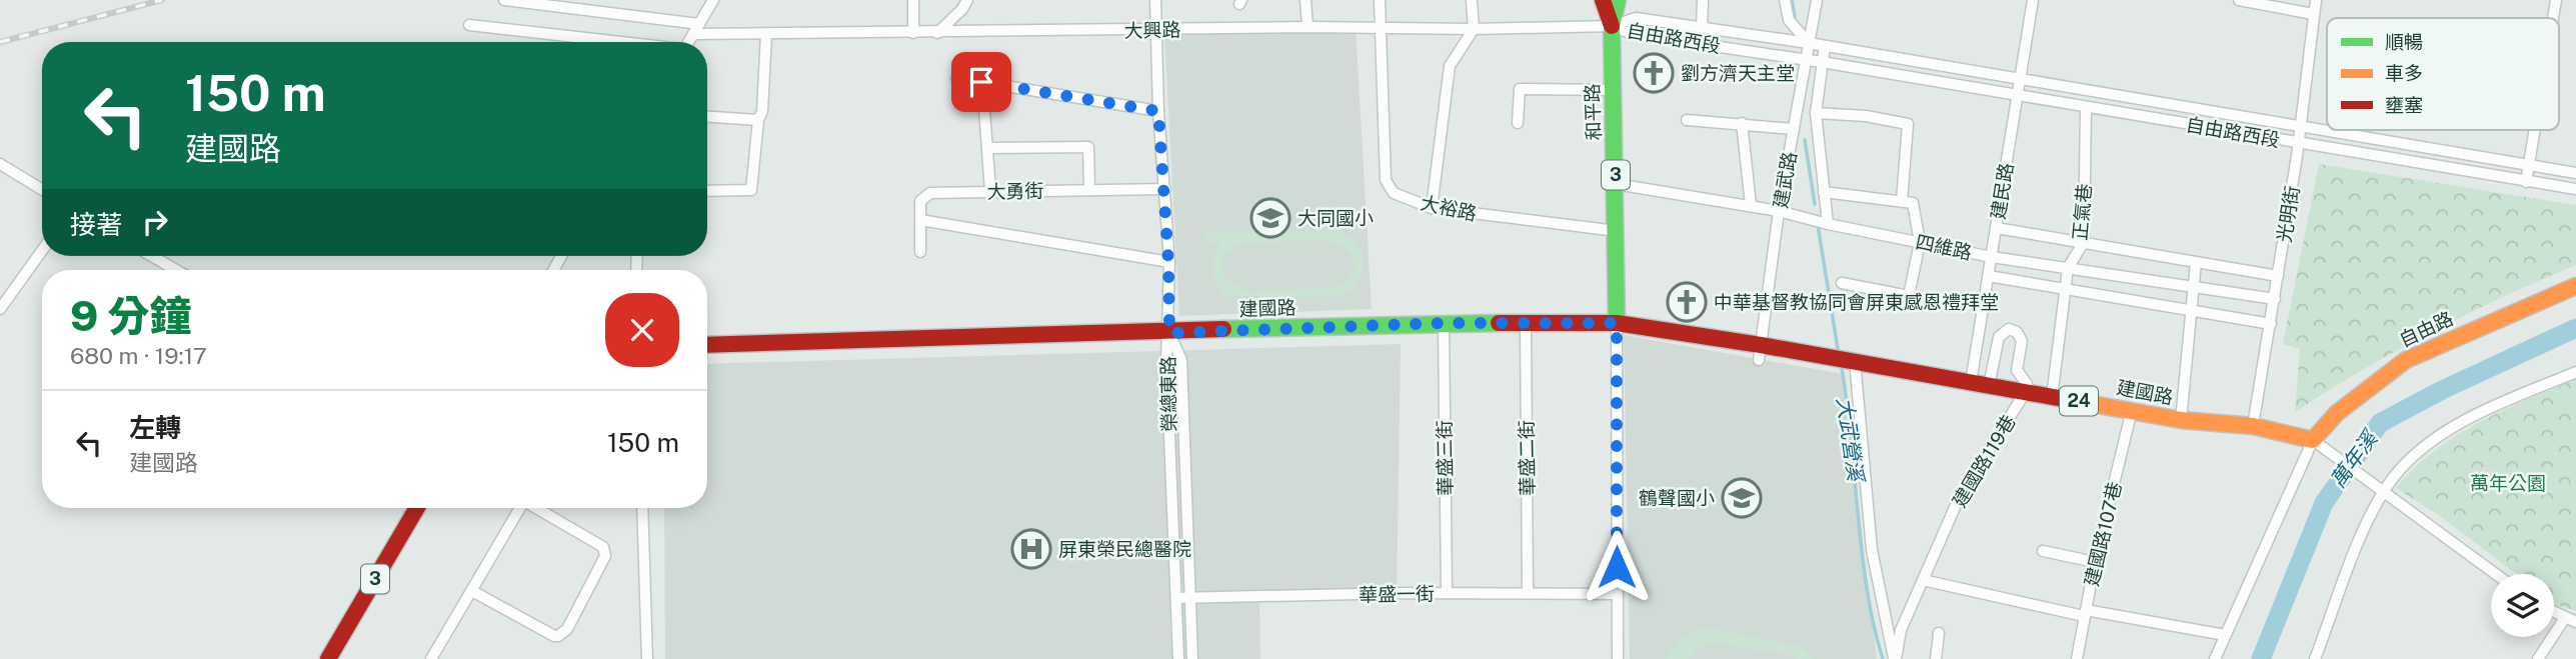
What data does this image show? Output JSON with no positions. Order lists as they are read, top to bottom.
{
  "streets": {
    "main road": [
      "和平路",
      "3",
      "建國路",
      "自由路",
      "24"
    ],
    "street": [
      "大興路",
      "自由路西段",
      "建武路",
      "大勇街",
      "建民路",
      "大裕路",
      "正氣巷",
      "光明街",
      "四維路",
      "榮總東路",
      "華盛三街",
      "華盛二街",
      "建國路119巷",
      "建國路107巷",
      "華盛一街"
    ]
  },
  "crossings": [
    ["大興路", "自由路西段"],
    ["大興路", "和平路"],
    ["大興路", "大裕路"],
    ["自由路西段", "和平路"],
    ["自由路西段", "建武路"],
    ["自由路西段", "建民路"],
    ["自由路西段", "正氣巷"],
    ["自由路西段", "光明街"],
    ["和平路", "大裕路"],
    ["和平路", "四維路"],
    ["和平路", "建國路"],
    ["建武路", "四維路"],
    ["建武路", "建國路"],
    ["建民路", "四維路"],
    ["建民路", "建國路"],
    ["正氣巷", "四維路"],
    ["正氣巷", "建國路"],
    ["光明街", "四維路"],
    ["光明街", "建國路"],
    ["建國路", "自由路"],
    ["建國路", "榮總東路"],
    ["建國路", "華盛三街"],
    ["建國路", "華盛二街"],
    ["建國路", "建國路119巷"],
    ["建國路", "建國路107巷"],
    ["榮總東路", "華盛一街"],
    ["華盛三街", "華盛一街"],
    ["華盛二街", "華盛一街"]
  ],
  "water": ["大武營溪", "萬年溪"],
  "parks": ["萬年公園"],
  "places": {
    "church": ["劉方濟天主堂", "中華基督教協同會屏東感恩禮拜堂"],
    "school or university": ["大同國小", "鶴聲國小"],
    "hospital": ["屏東榮民總醫院"]
  },
  "legend": ["順暢", "車多", "壅塞"],
  "page": {
    "turn": ["150 m", "建國路"],
    "then": "接著",
    "heading": ["9 分鐘", "680 m · 19:17"],
    "list": [
      {
        "name": "左轉",
        "note": "建國路",
        "value": "150 m"
      }
    ]
  }
}
